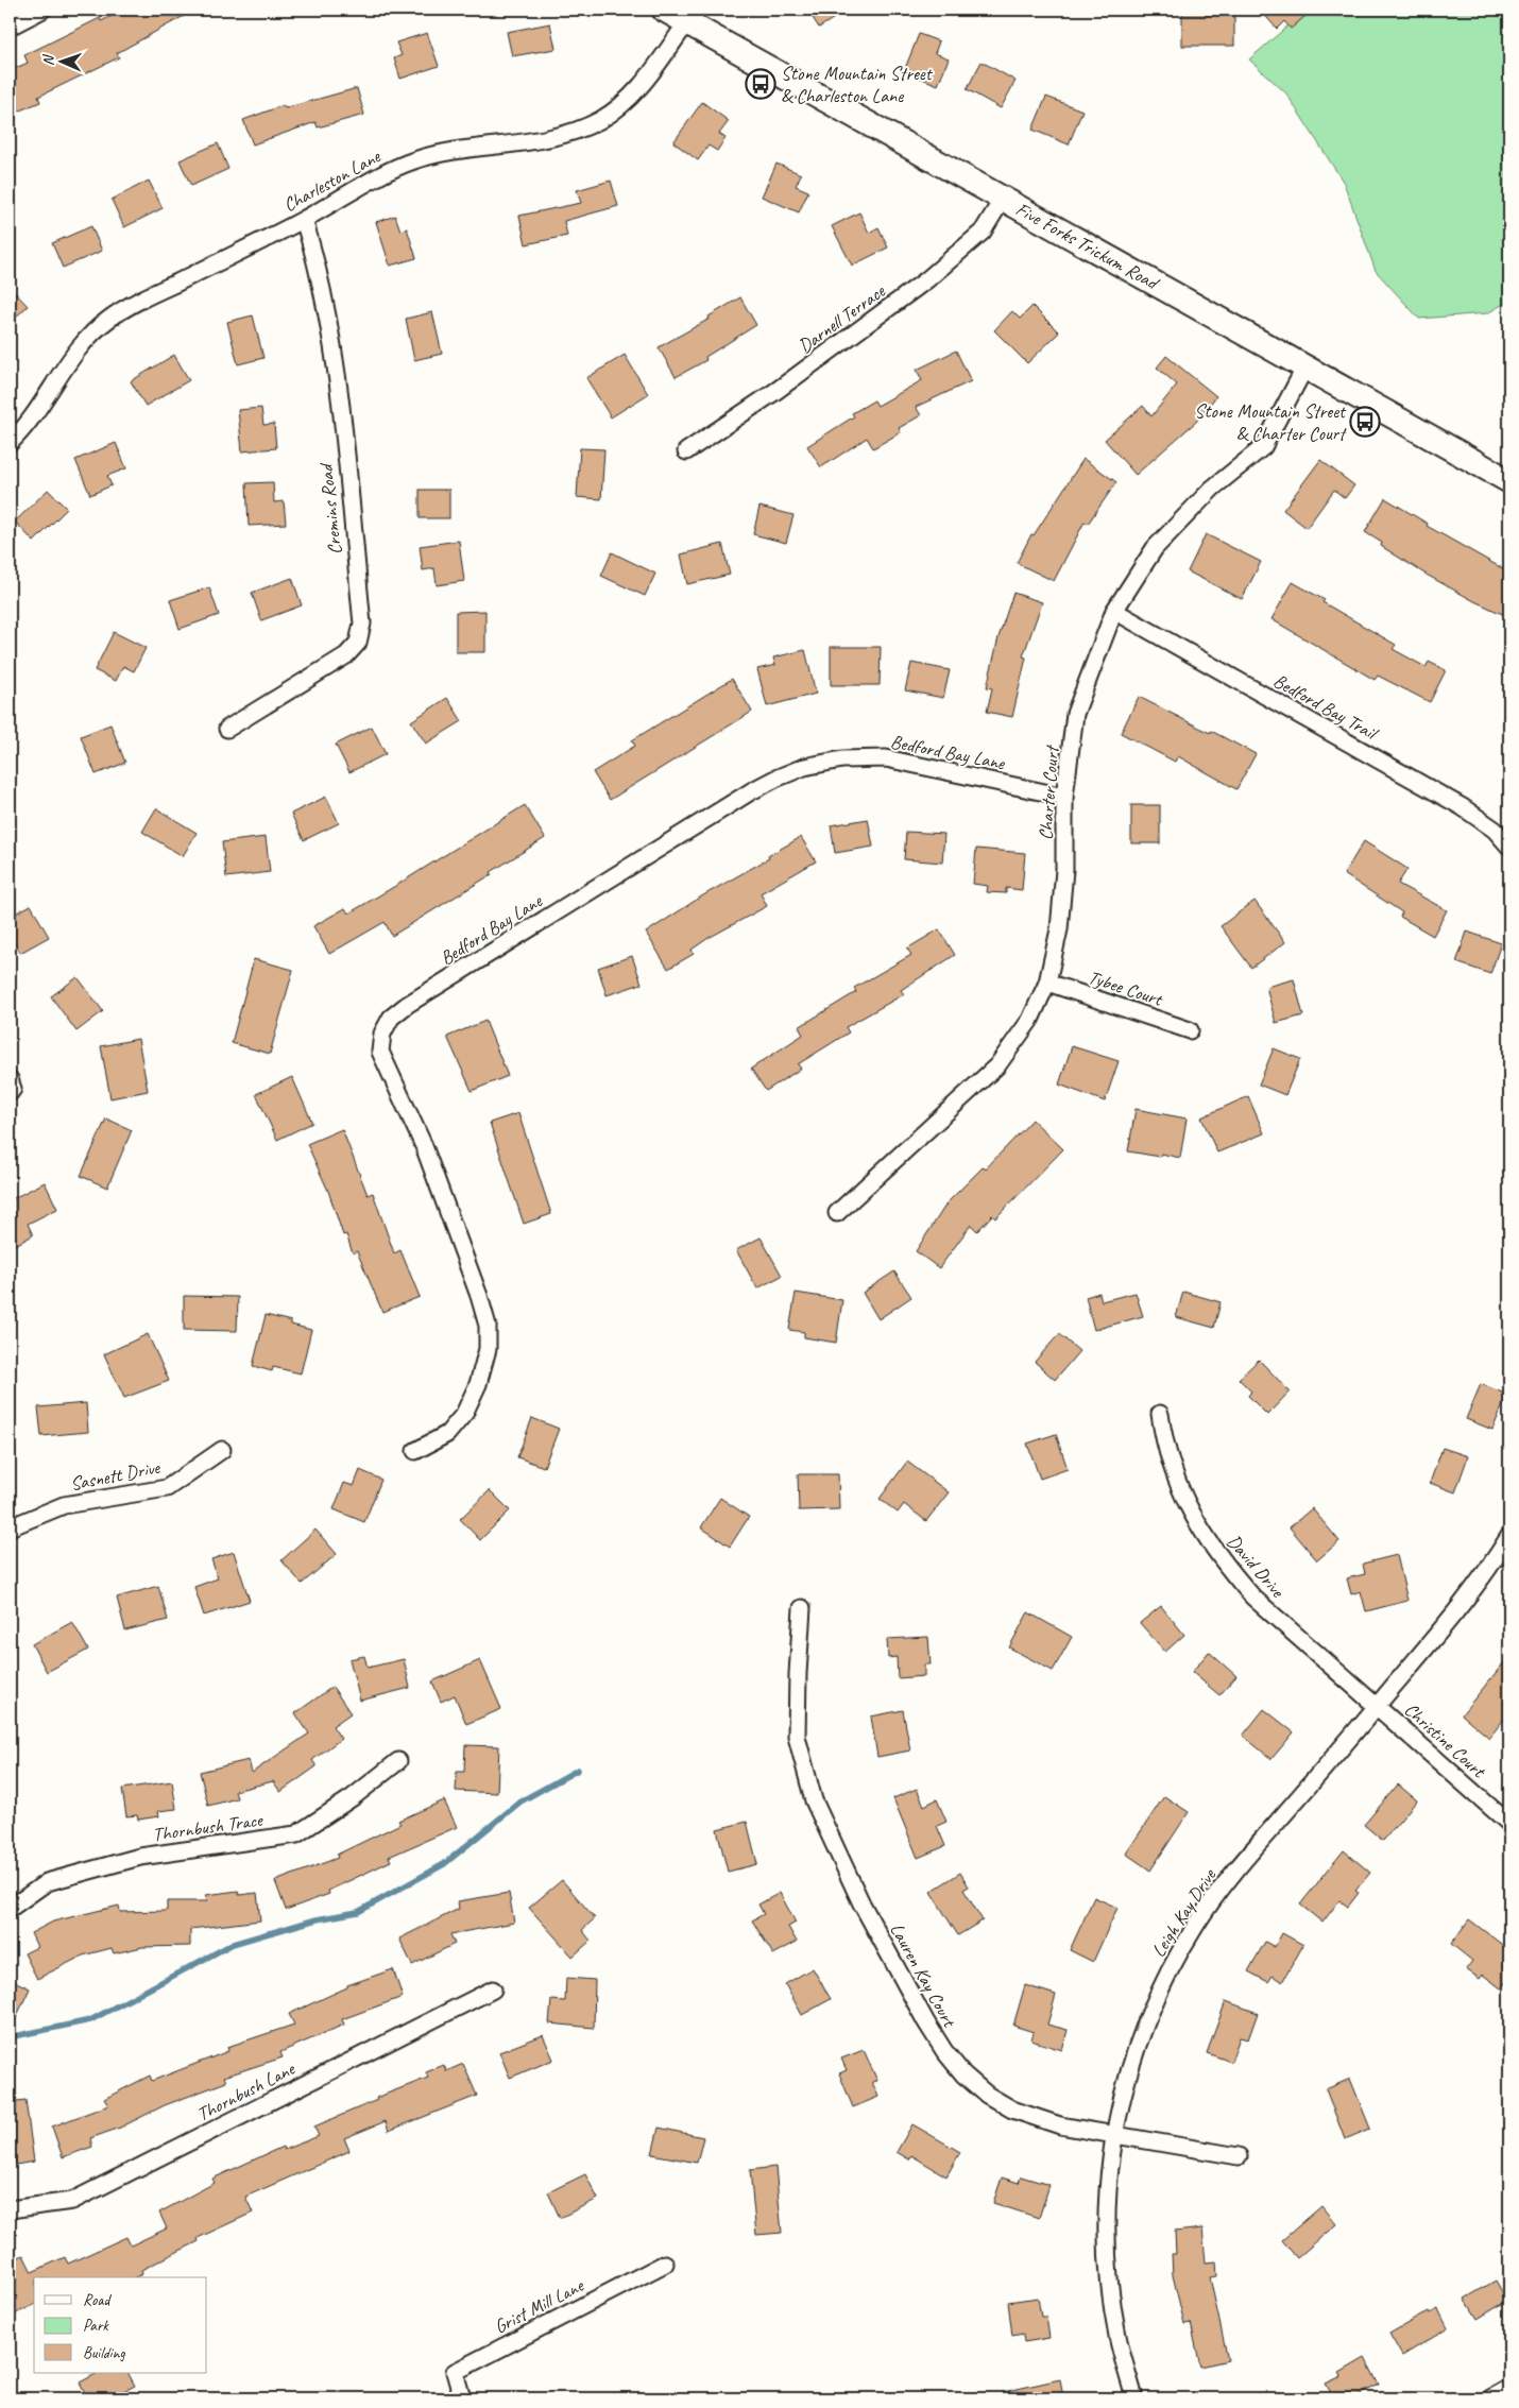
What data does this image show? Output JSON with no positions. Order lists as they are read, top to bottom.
{
  "streets": {
    "main road": ["Five Forks Trickum Road"],
    "street": [
      "Charleston Lane",
      "Darnell Terrace",
      "Cremins Road",
      "Bedford Bay Trail",
      "Bedford Bay Lane",
      "Charter Court",
      "Tybee Court",
      "Sasnett Drive",
      "David Drive",
      "Christine Court",
      "Thornbush Trace",
      "Leigh Kay Drive",
      "Lauren Kay Court",
      "Thornbush Lane",
      "Grist Mill Lane"
    ]
  },
  "crossings": [
    ["Charleston Lane", "Five Forks Trickum Road"],
    ["Charleston Lane", "Cremins Road"],
    ["Five Forks Trickum Road", "Darnell Terrace"],
    ["Five Forks Trickum Road", "Charter Court"],
    ["Bedford Bay Trail", "Charter Court"],
    ["Bedford Bay Lane", "Charter Court"],
    ["Charter Court", "Tybee Court"],
    ["David Drive", "Christine Court"],
    ["David Drive", "Leigh Kay Drive"],
    ["Christine Court", "Leigh Kay Drive"],
    ["Leigh Kay Drive", "Lauren Kay Court"]
  ],
  "places": {
    "bus stop": ["Stone Mountain Street & Charleston Lane", "Stone Mountain Street & Charter Court"]
  },
  "legend": ["Road", "Park", "Building"],
  "north": "left"
}
